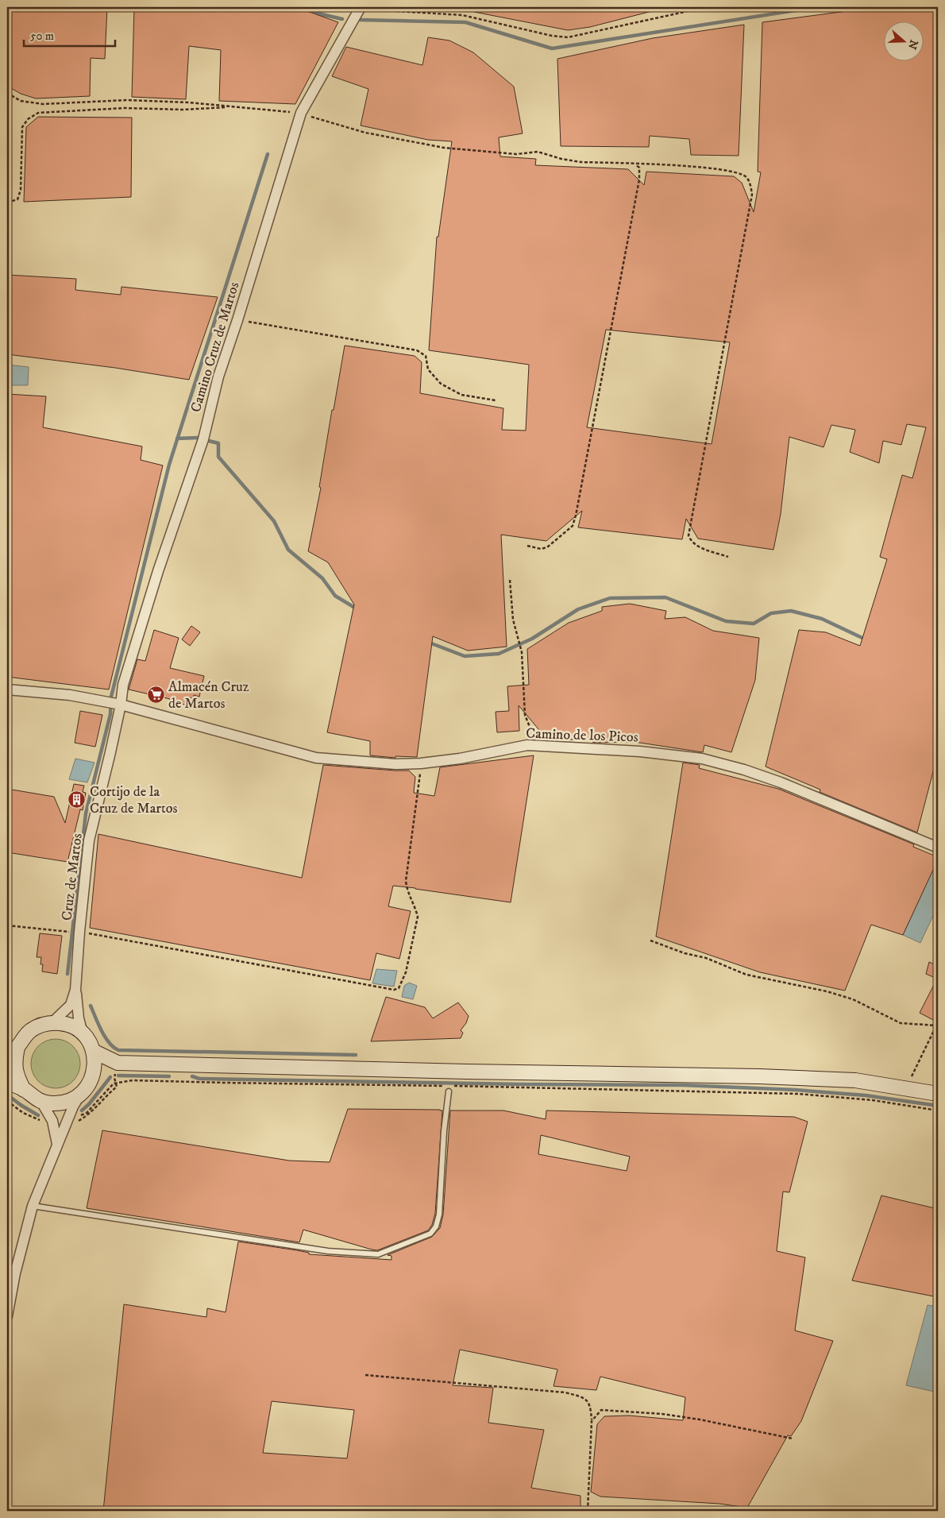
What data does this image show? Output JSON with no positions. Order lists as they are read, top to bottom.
{
  "streets": {
    "street": ["Camino Cruz de Martos", "Camino de los Picos", "Cruz de Martos"]
  },
  "crossings": [
    ["Camino Cruz de Martos", "Camino de los Picos"],
    ["Camino Cruz de Martos", "Cruz de Martos"],
    ["Camino de los Picos", "Cruz de Martos"]
  ],
  "places": {
    "supermarket": ["Almacén Cruz de Martos"],
    "building": ["Cortijo de la Cruz de Martos"]
  },
  "scale_bar": "50 m",
  "north": "right"
}
